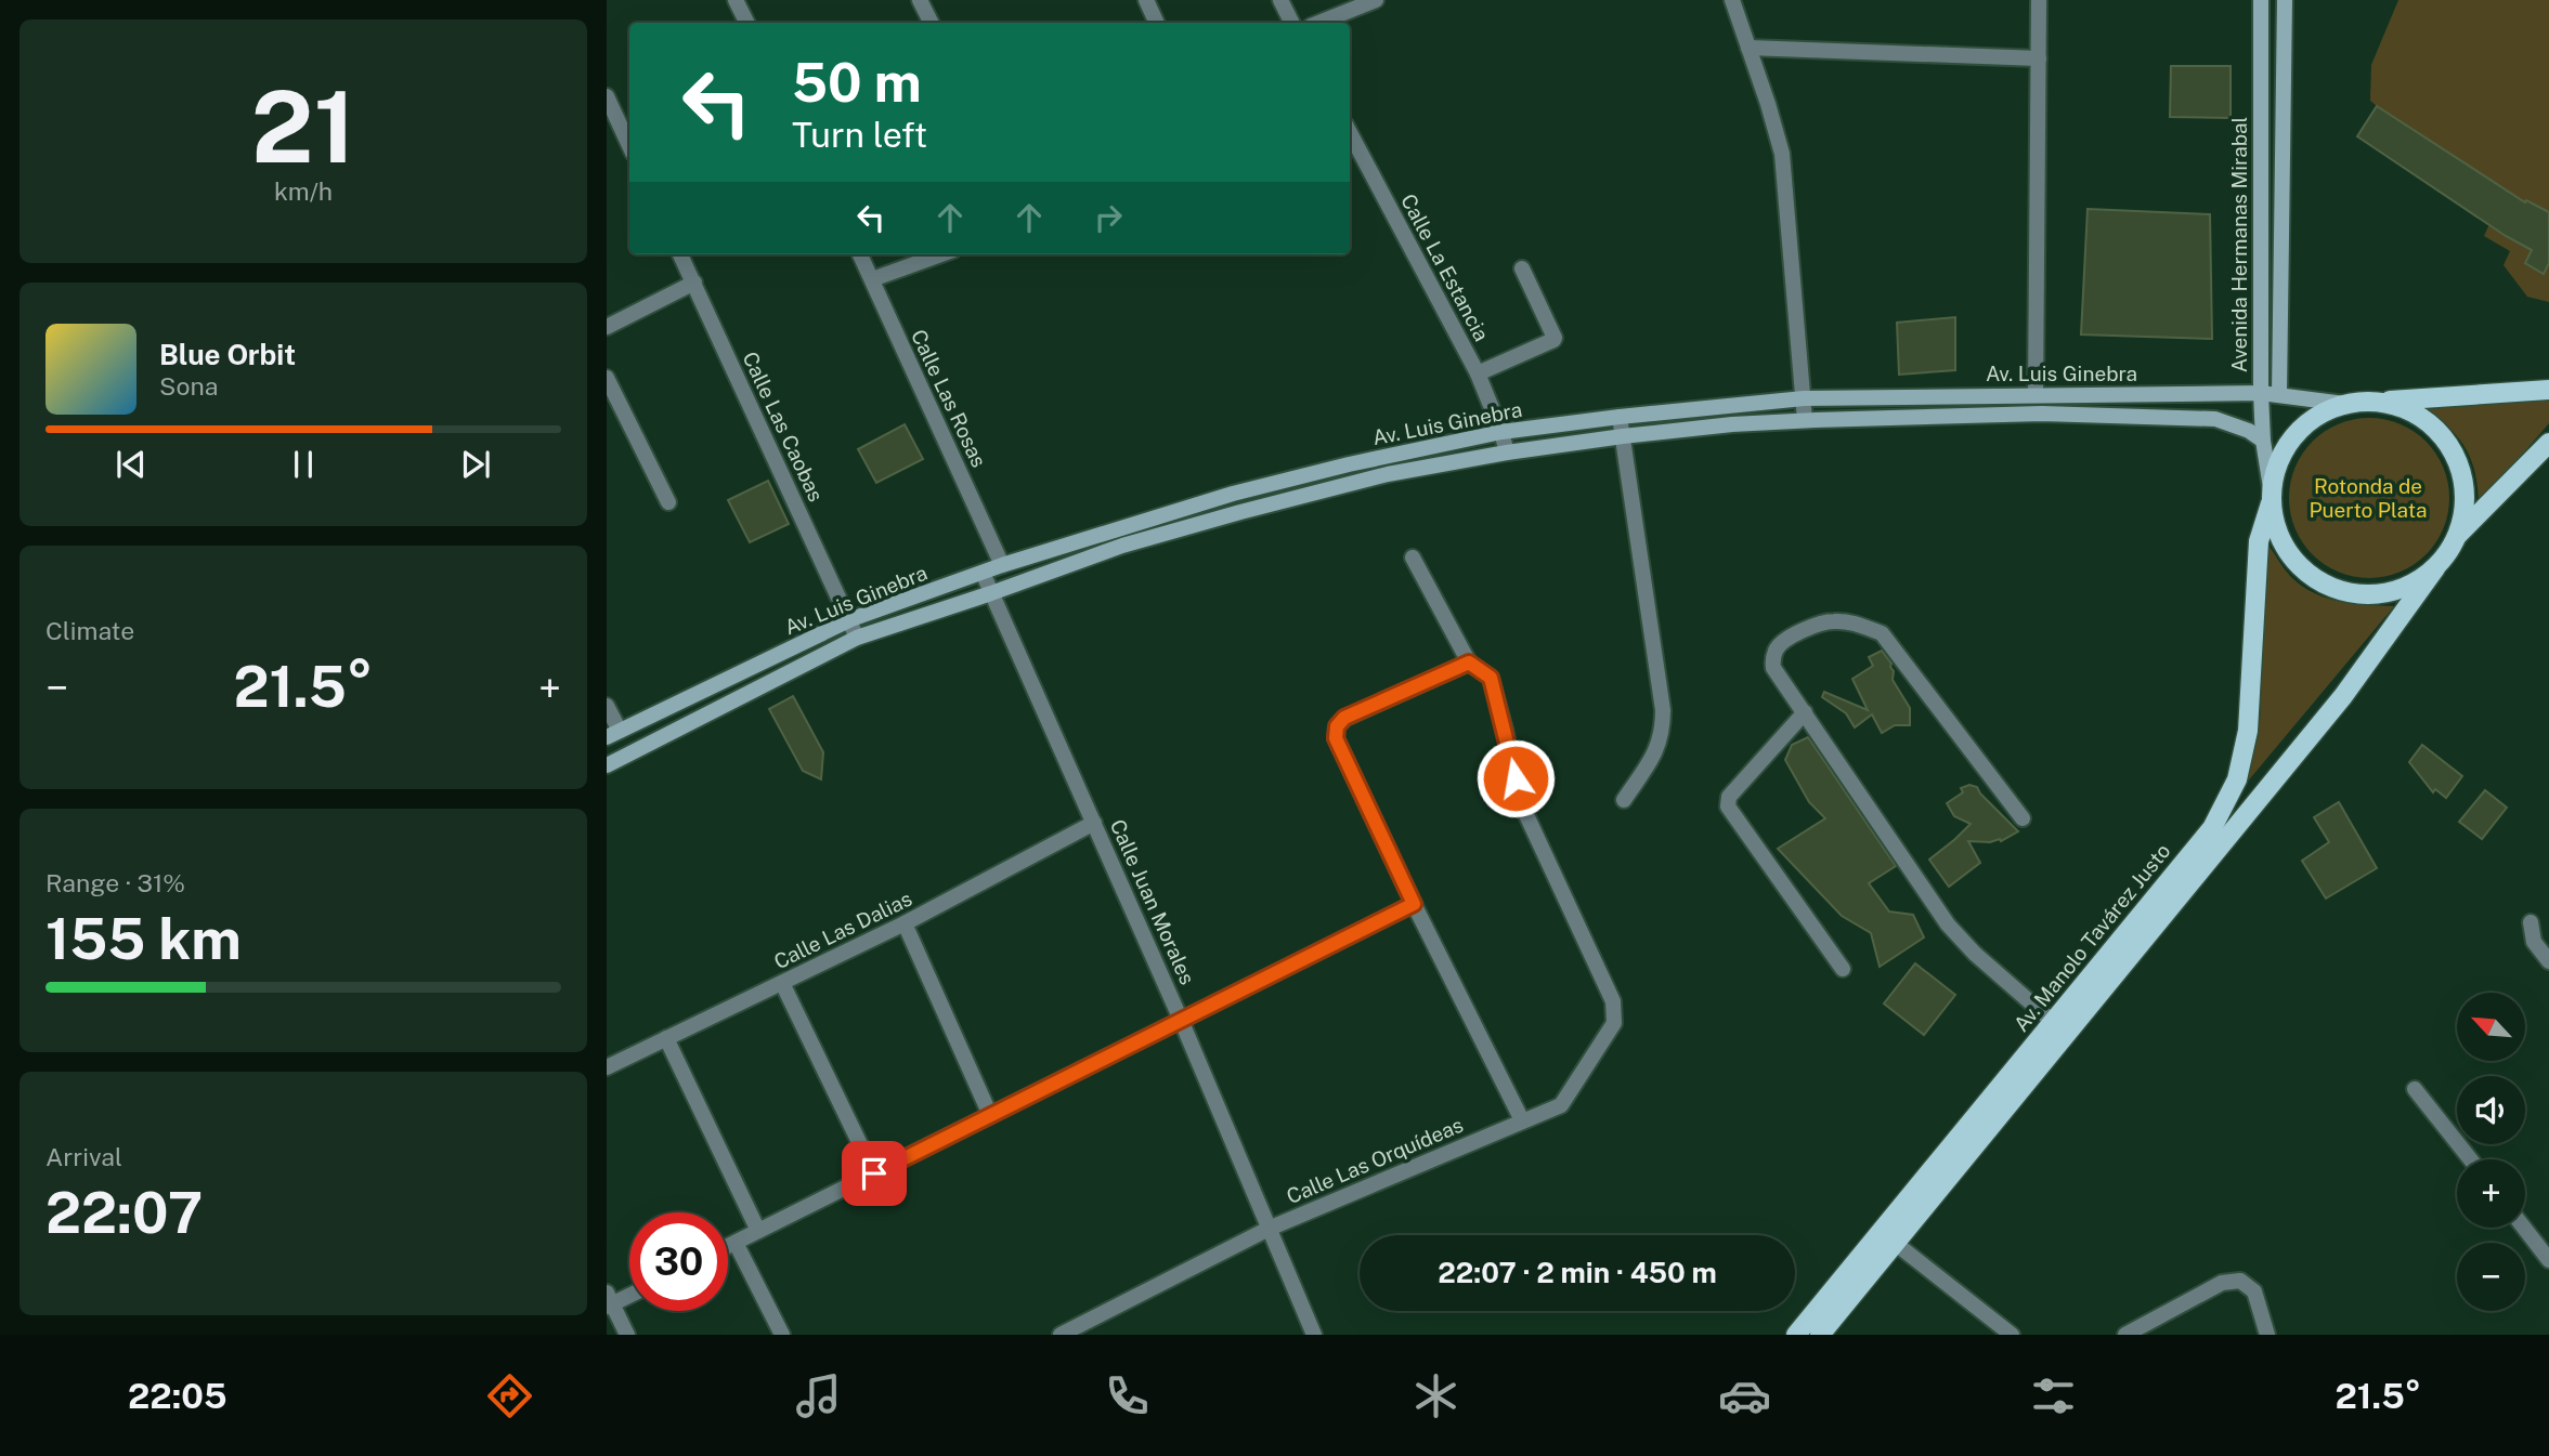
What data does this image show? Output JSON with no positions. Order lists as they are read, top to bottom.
{
  "streets": {
    "main road": ["Av. Manolo Tavárez Justo"],
    "street": [
      "Avenida Hermanas Mirabal",
      "Calle La Estancia",
      "Av. Luis Ginebra",
      "Calle Las Rosas",
      "Calle Las Caobas",
      "Calle Juan Morales",
      "Calle Las Dalias",
      "Calle Las Orquídeas"
    ]
  },
  "crossings": [
    ["Avenida Hermanas Mirabal", "Av. Luis Ginebra"],
    ["Avenida Hermanas Mirabal", "Av. Manolo Tavárez Justo"],
    ["Calle La Estancia", "Av. Luis Ginebra"],
    ["Av. Luis Ginebra", "Calle Las Rosas"],
    ["Av. Luis Ginebra", "Calle Las Caobas"],
    ["Av. Luis Ginebra", "Calle Juan Morales"],
    ["Av. Luis Ginebra", "Av. Manolo Tavárez Justo"],
    ["Calle Juan Morales", "Calle Las Dalias"],
    ["Calle Juan Morales", "Calle Las Orquídeas"]
  ],
  "parks": ["Rotonda de Puerto Plata"],
  "north": "top left",
  "page": {
    "tile": [
      ["21", "km/h"],
      "Climate",
      ["Range · 31%", "155 km"],
      ["Arrival", "22:07"]
    ],
    "turn": ["50 m", "Turn left"],
    "song": ["Blue Orbit", "Sona"],
    "heat": ["−", "21.5°", "+"],
    "map_buttons": ["+", "−"],
    "limit": "30",
    "trip": "22:07 · 2 min · 450 m",
    "tabs": ["22:05", "21.5°"]
  }
}
